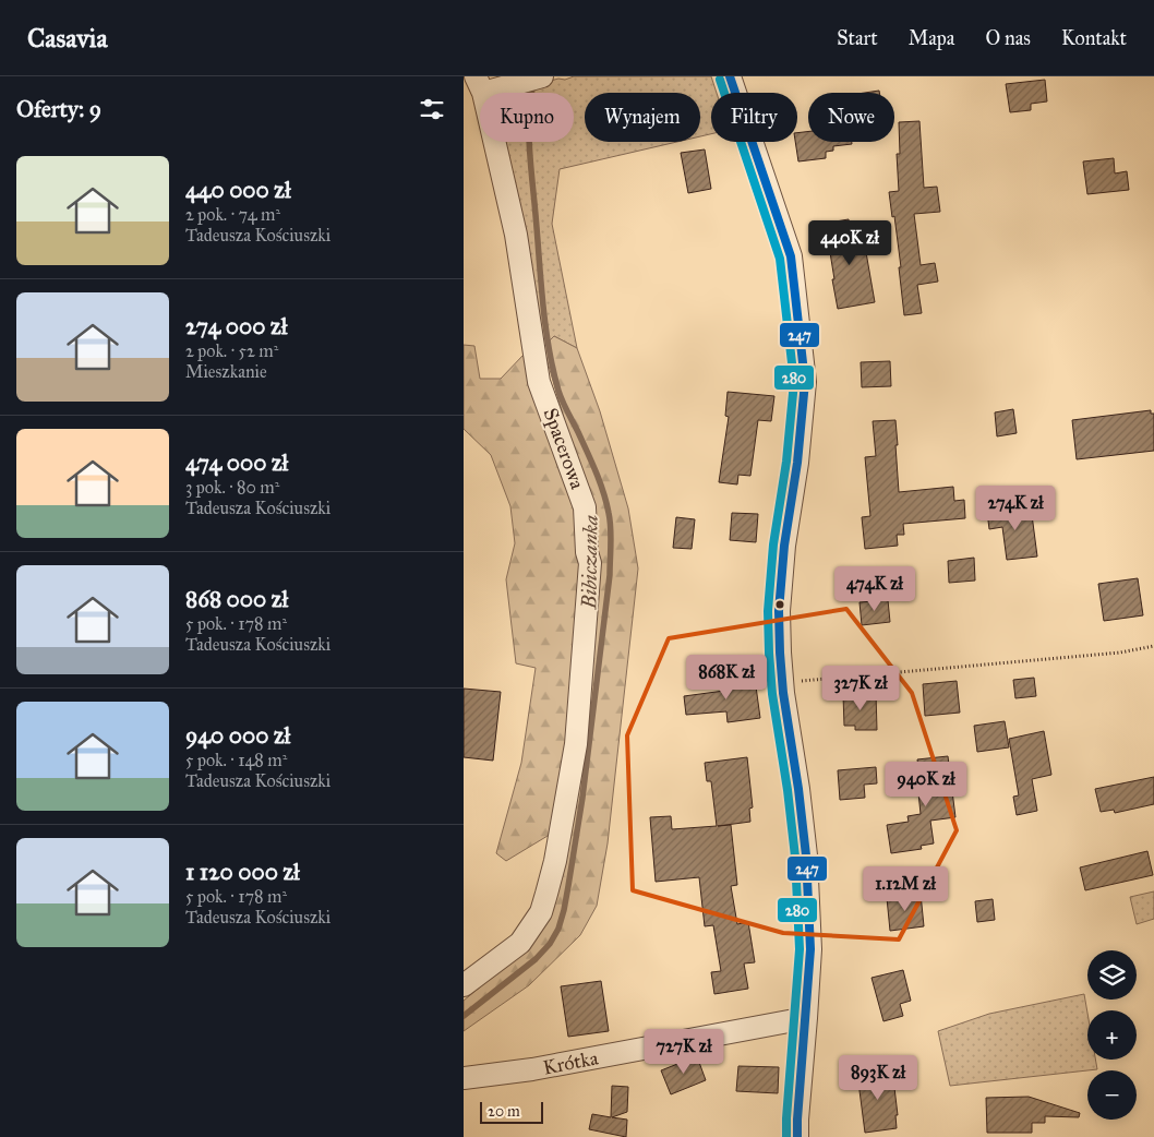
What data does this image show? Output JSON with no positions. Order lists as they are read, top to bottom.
{
  "streets": {
    "street": ["Spacerowa", "Krótka"]
  },
  "water": ["Bibiczanka"],
  "lines": ["transit line 247", "transit line 280"],
  "scale_bar": "20 m",
  "page": {
    "header": "Casavia",
    "nav": [
      "Start",
      "Mapa",
      "O nas",
      "Kontakt"
    ],
    "heading": "Oferty: 9",
    "chip": [
      "Kupno",
      "Wynajem",
      "Filtry",
      "Nowe"
    ],
    "list": [
      {
        "name": "440 000 zł",
        "note": "2 pok. · 74 m² · Tadeusza Kościuszki"
      },
      {
        "name": "274 000 zł",
        "note": "2 pok. · 52 m² · Mieszkanie"
      },
      {
        "name": "474 000 zł",
        "note": "3 pok. · 80 m² · Tadeusza Kościuszki"
      },
      {
        "name": "868 000 zł",
        "note": "5 pok. · 178 m² · Tadeusza Kościuszki"
      },
      {
        "name": "940 000 zł",
        "note": "5 pok. · 148 m² · Tadeusza Kościuszki"
      },
      {
        "name": "1 120 000 zł",
        "note": "5 pok. · 178 m² · Tadeusza Kościuszki"
      }
    ],
    "price": [
      "440K zł",
      "274K zł",
      "474K zł",
      "868K zł",
      "327K zł",
      "940K zł",
      "1.12M zł",
      "727K zł",
      "893K zł"
    ],
    "map_buttons": ["+", "−"],
    "scale": "20 m"
  }
}
